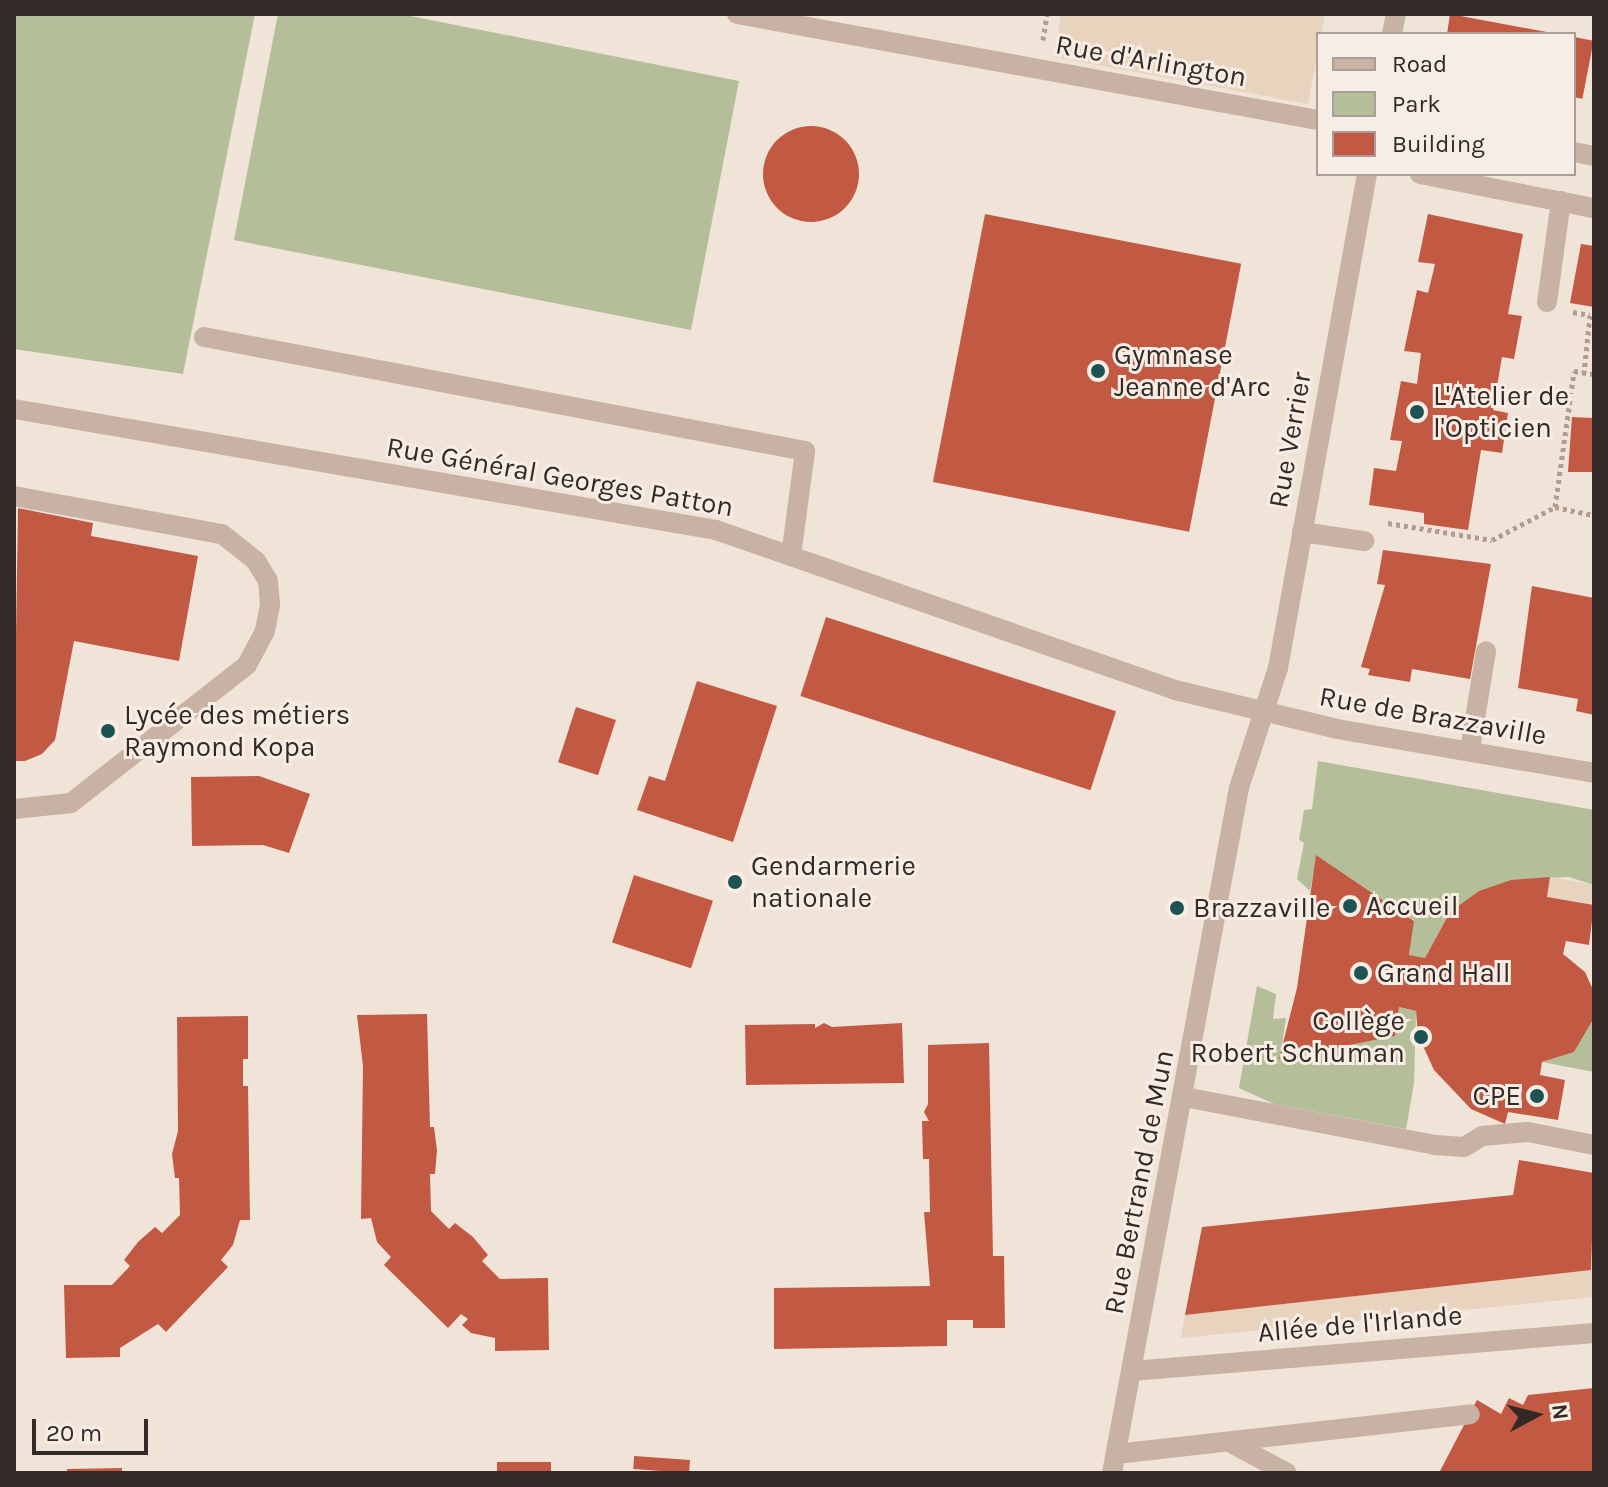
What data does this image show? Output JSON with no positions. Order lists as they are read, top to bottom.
{
  "streets": {
    "street": [
      "Rue d'Arlington",
      "Rue Verrier",
      "Rue Général Georges Patton",
      "Rue de Brazzaville",
      "Rue Bertrand de Mun",
      "Allée de l'Irlande"
    ]
  },
  "crossings": [
    ["Rue Verrier", "Rue Général Georges Patton"],
    ["Rue Verrier", "Rue de Brazzaville"],
    ["Rue Verrier", "Rue Bertrand de Mun"],
    ["Rue Général Georges Patton", "Rue de Brazzaville"],
    ["Rue Général Georges Patton", "Rue Bertrand de Mun"],
    ["Rue de Brazzaville", "Rue Bertrand de Mun"],
    ["Rue Bertrand de Mun", "Allée de l'Irlande"]
  ],
  "places": [
    "Gymnase Jeanne d'Arc",
    "L'Atelier de l'Opticien",
    "Lycée des métiers Raymond Kopa",
    "Gendarmerie nationale",
    "Accueil",
    "Brazzaville",
    "Grand Hall",
    "Collège Robert Schuman",
    "CPE"
  ],
  "legend": ["Road", "Park", "Building"],
  "scale_bar": "20 m",
  "north": "right"
}
